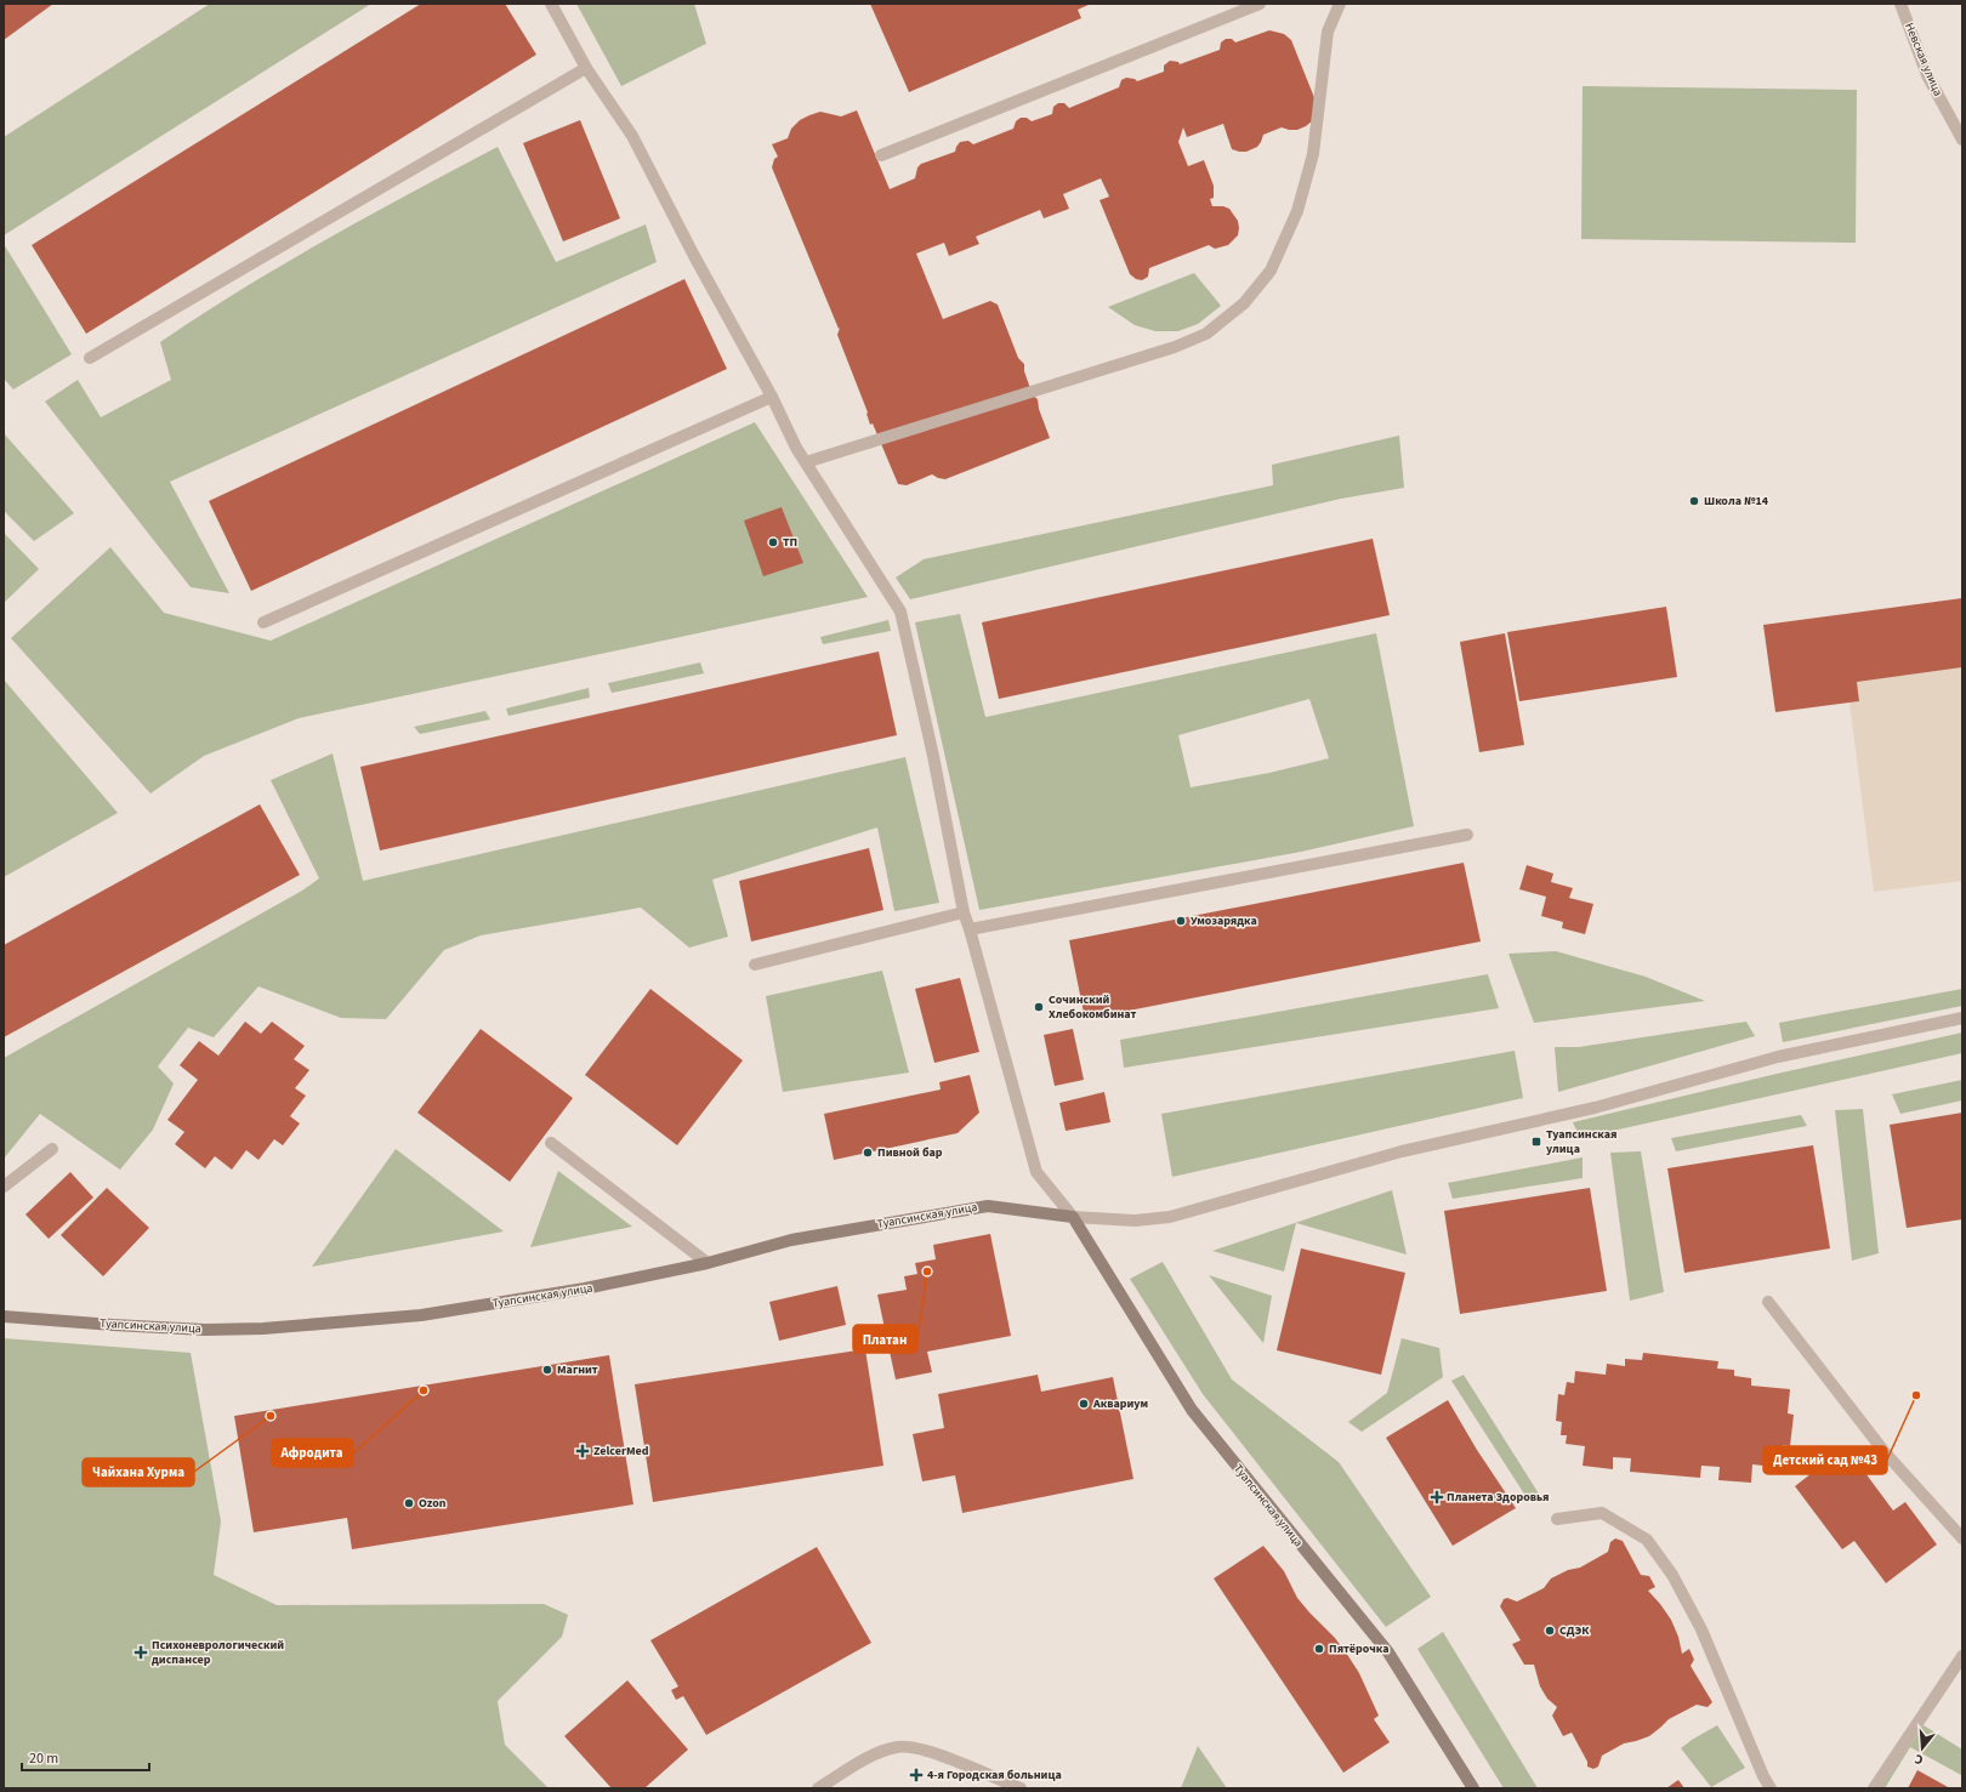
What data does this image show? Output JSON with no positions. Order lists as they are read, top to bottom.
{
  "streets": {
    "street": ["Невская улица", "Туапсинская улица"]
  },
  "places": {
    "other": [
      "Школа №14",
      "ТП",
      "Умозарядка",
      "Сочинский Хлебокомбинат",
      "Пивной бар",
      "Платан",
      "Магнит",
      "Афродита",
      "Детский сад №43",
      "Аквариум",
      "Чайхана Хурма",
      "Ozon",
      "СДЭК",
      "Пятёрочка"
    ],
    "transit": ["Туапсинская улица"],
    "health": [
      "ZelcerMed",
      "Планета Здоровья",
      "Психоневрологический диспансер",
      "4-я Городская больница"
    ]
  },
  "scale_bar": "20 m",
  "north": "bottom"
}
